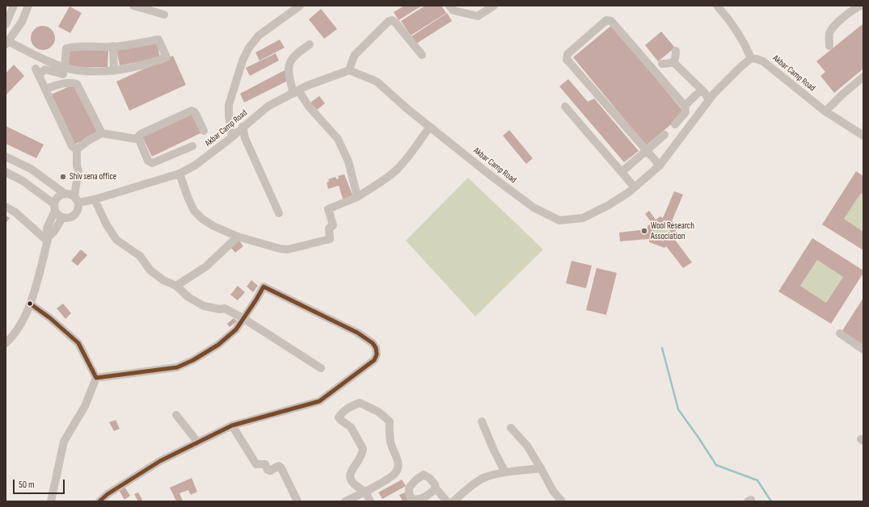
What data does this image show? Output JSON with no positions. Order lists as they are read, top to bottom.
{
  "streets": {
    "street": ["Akbar Camp Road"]
  },
  "places": ["Shiv sena office", "Wool Research Association"],
  "scale_bar": "50 m"
}
